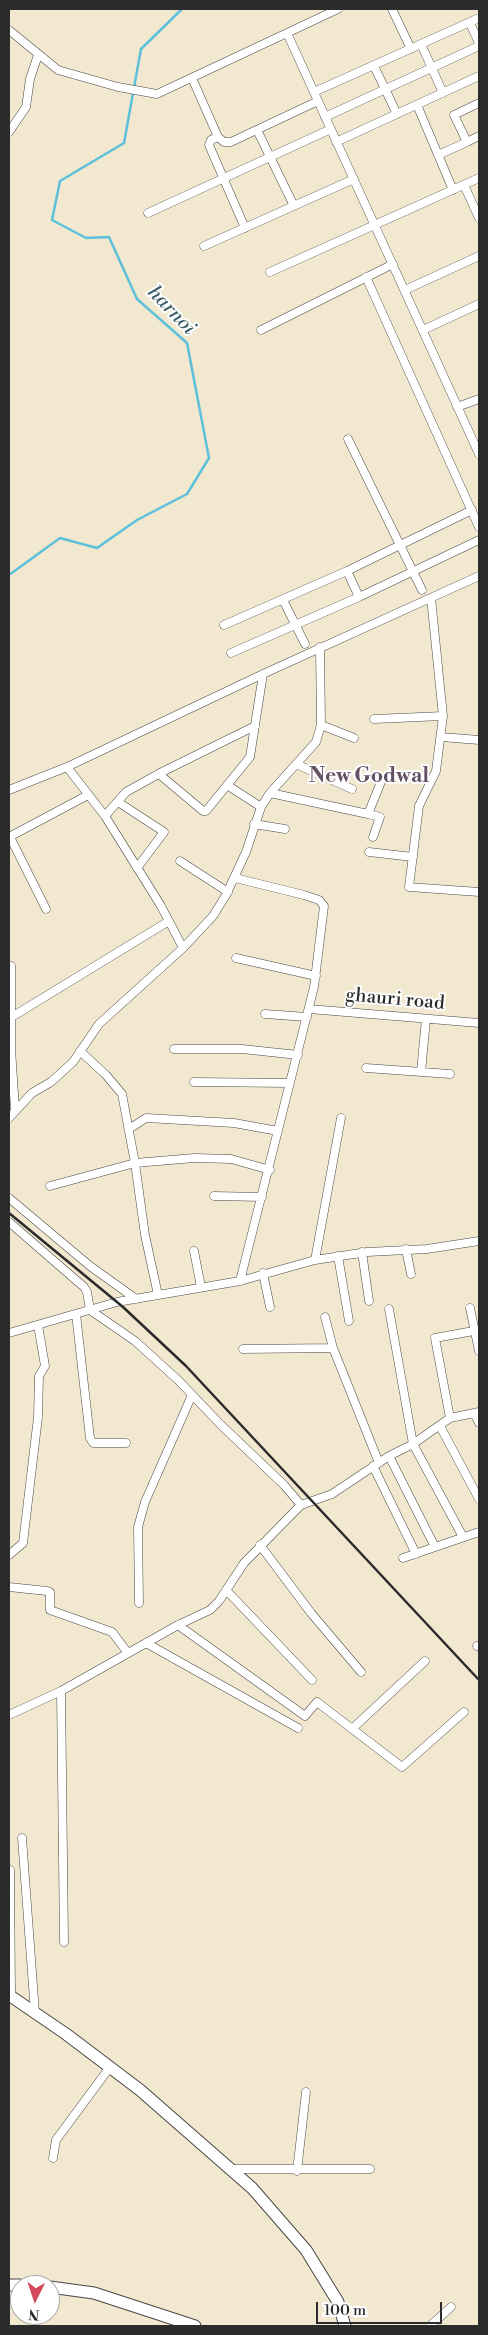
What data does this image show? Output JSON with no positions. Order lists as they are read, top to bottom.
{
  "streets": {
    "street": ["ghauri road"]
  },
  "districts": ["New Godwal"],
  "water": ["harnoi"],
  "scale_bar": "100 m",
  "north": "bottom"
}
